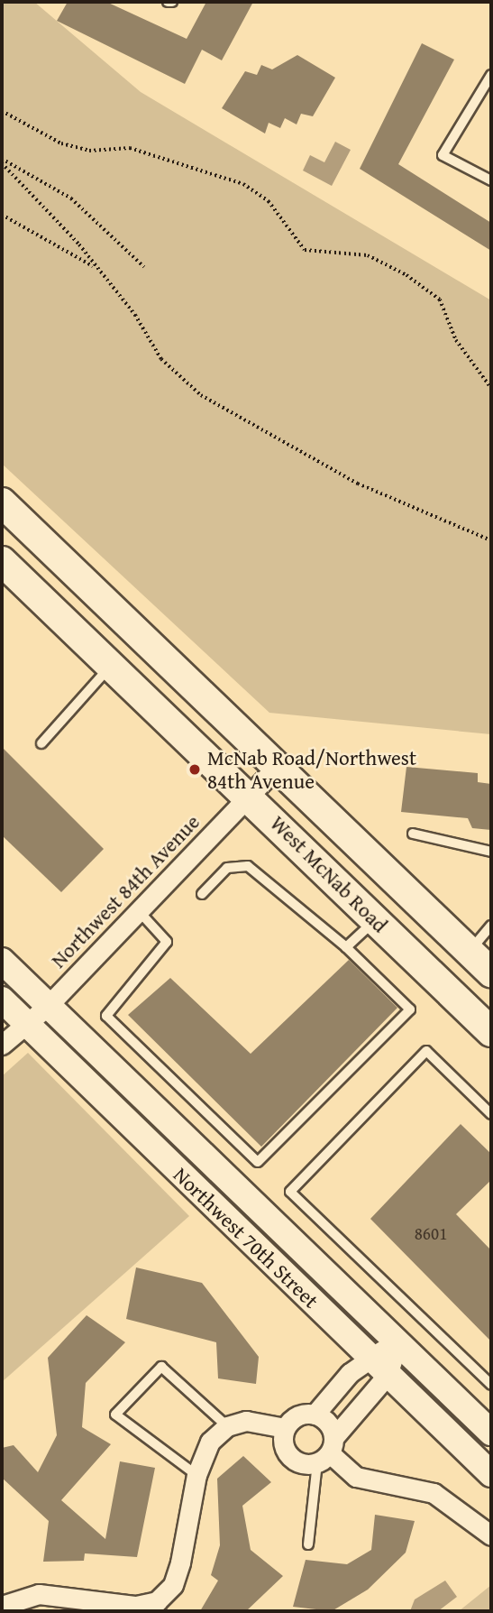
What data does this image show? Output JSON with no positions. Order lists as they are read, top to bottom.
{
  "streets": {
    "main road": ["West McNab Road"],
    "street": ["Northwest 84th Avenue", "Northwest 70th Street"]
  },
  "crossings": [
    ["West McNab Road", "Northwest 84th Avenue"],
    ["Northwest 84th Avenue", "Northwest 70th Street"]
  ],
  "places": ["McNab Road/Northwest 84th Avenue"],
  "house_numbers": ["8601"]
}
